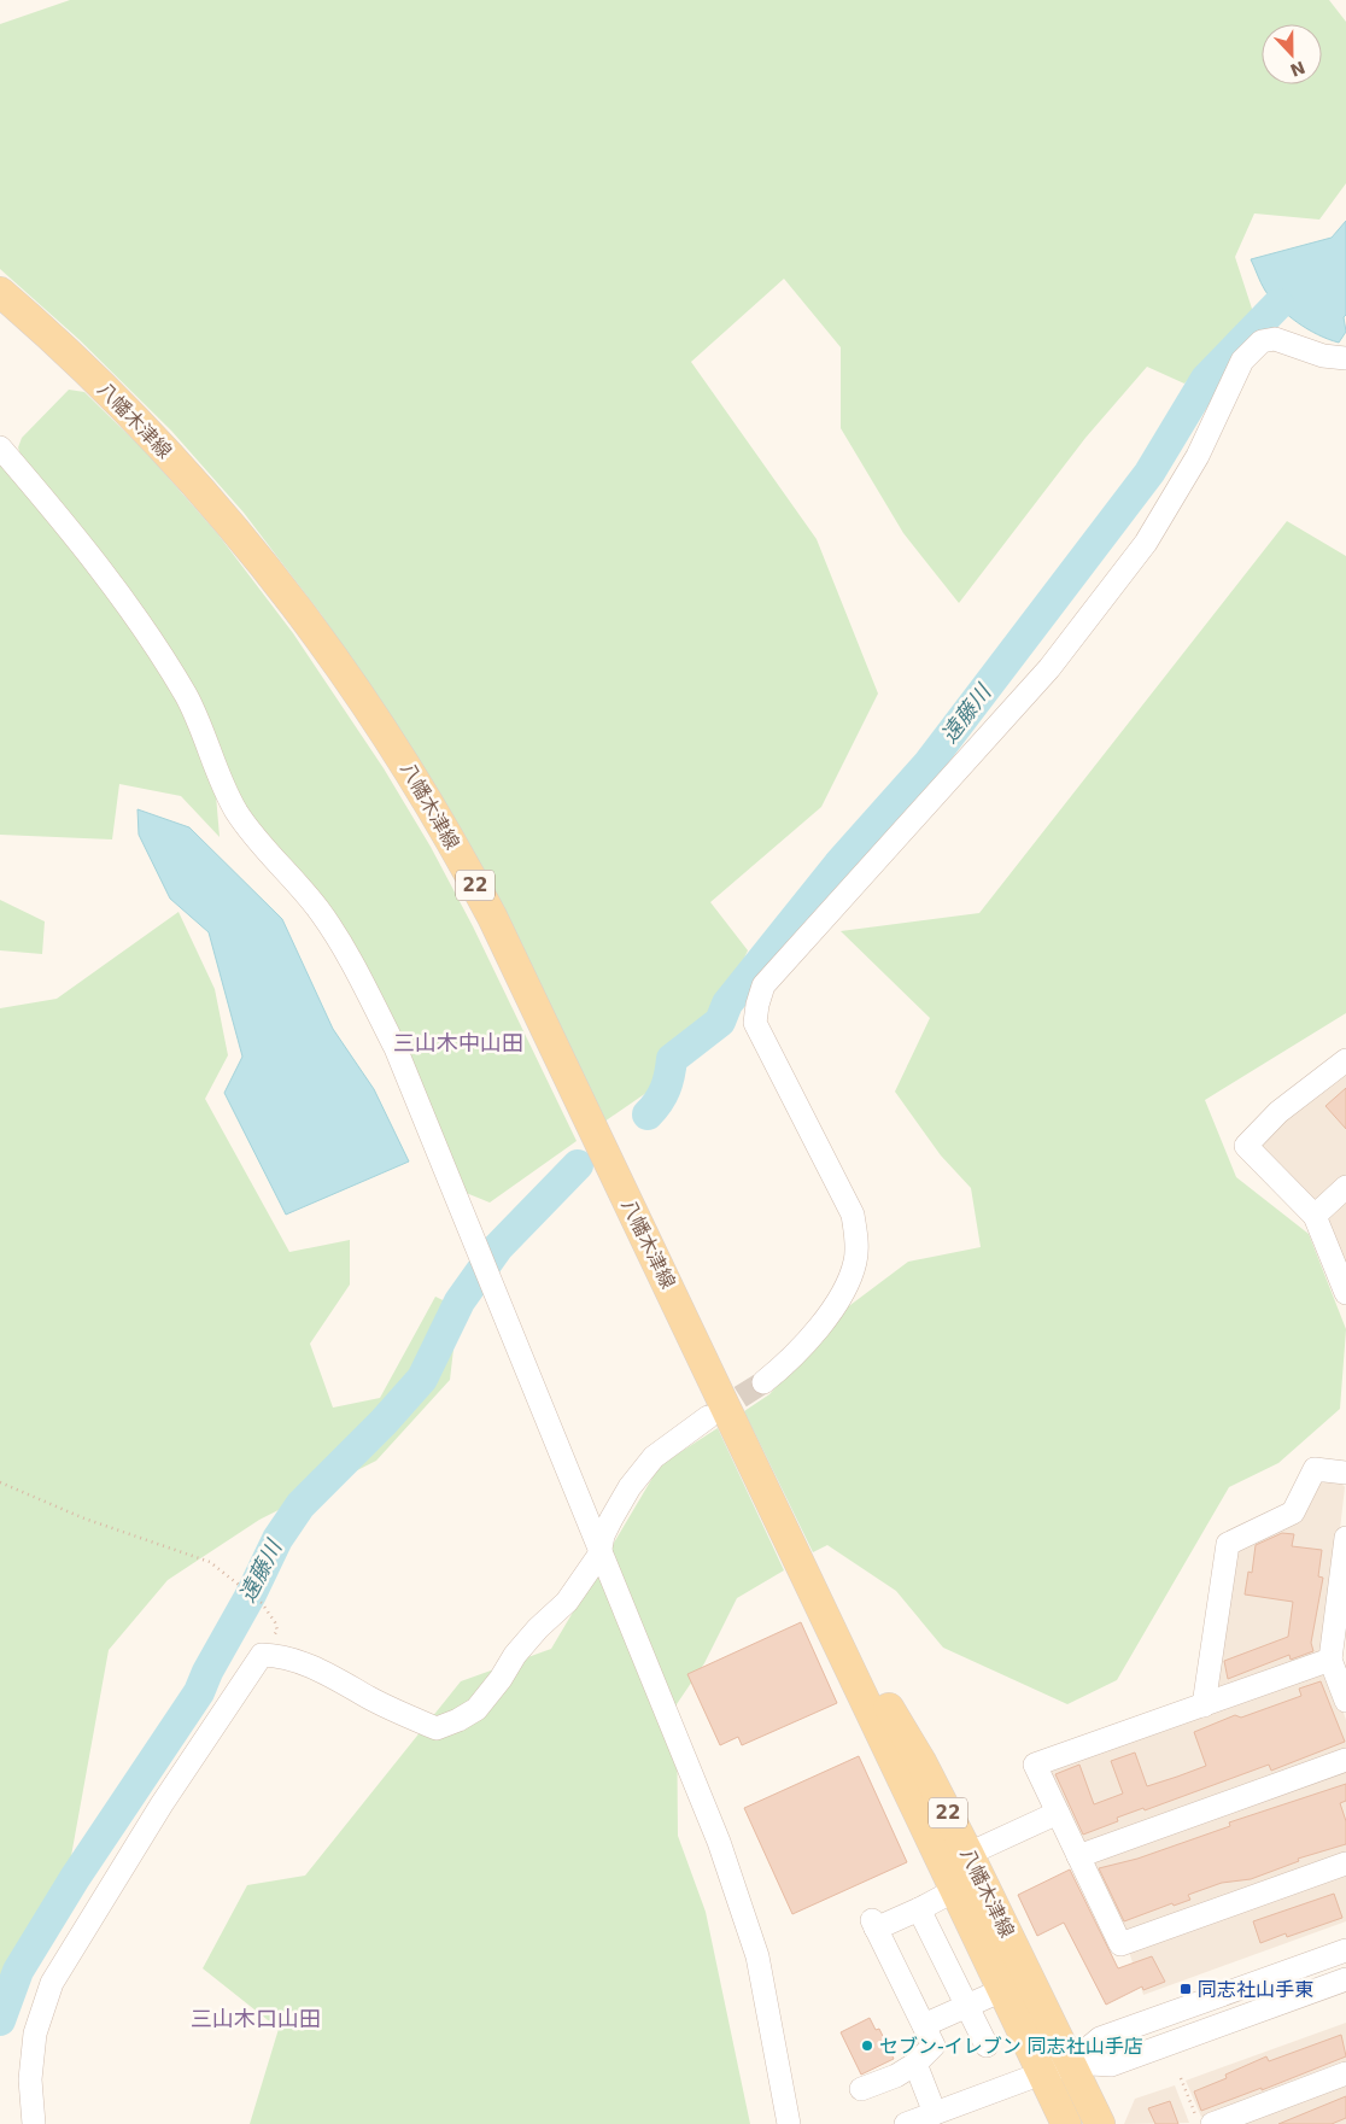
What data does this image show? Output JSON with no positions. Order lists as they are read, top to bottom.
{
  "streets": {
    "main road": ["八幡木津線", "22"]
  },
  "districts": ["三山木中山田", "三山木口山田"],
  "water": ["遠藤川"],
  "places": {
    "transit": ["同志社山手東"],
    "other": ["セブン-イレブン 同志社山手店"]
  },
  "north": "bottom"
}
